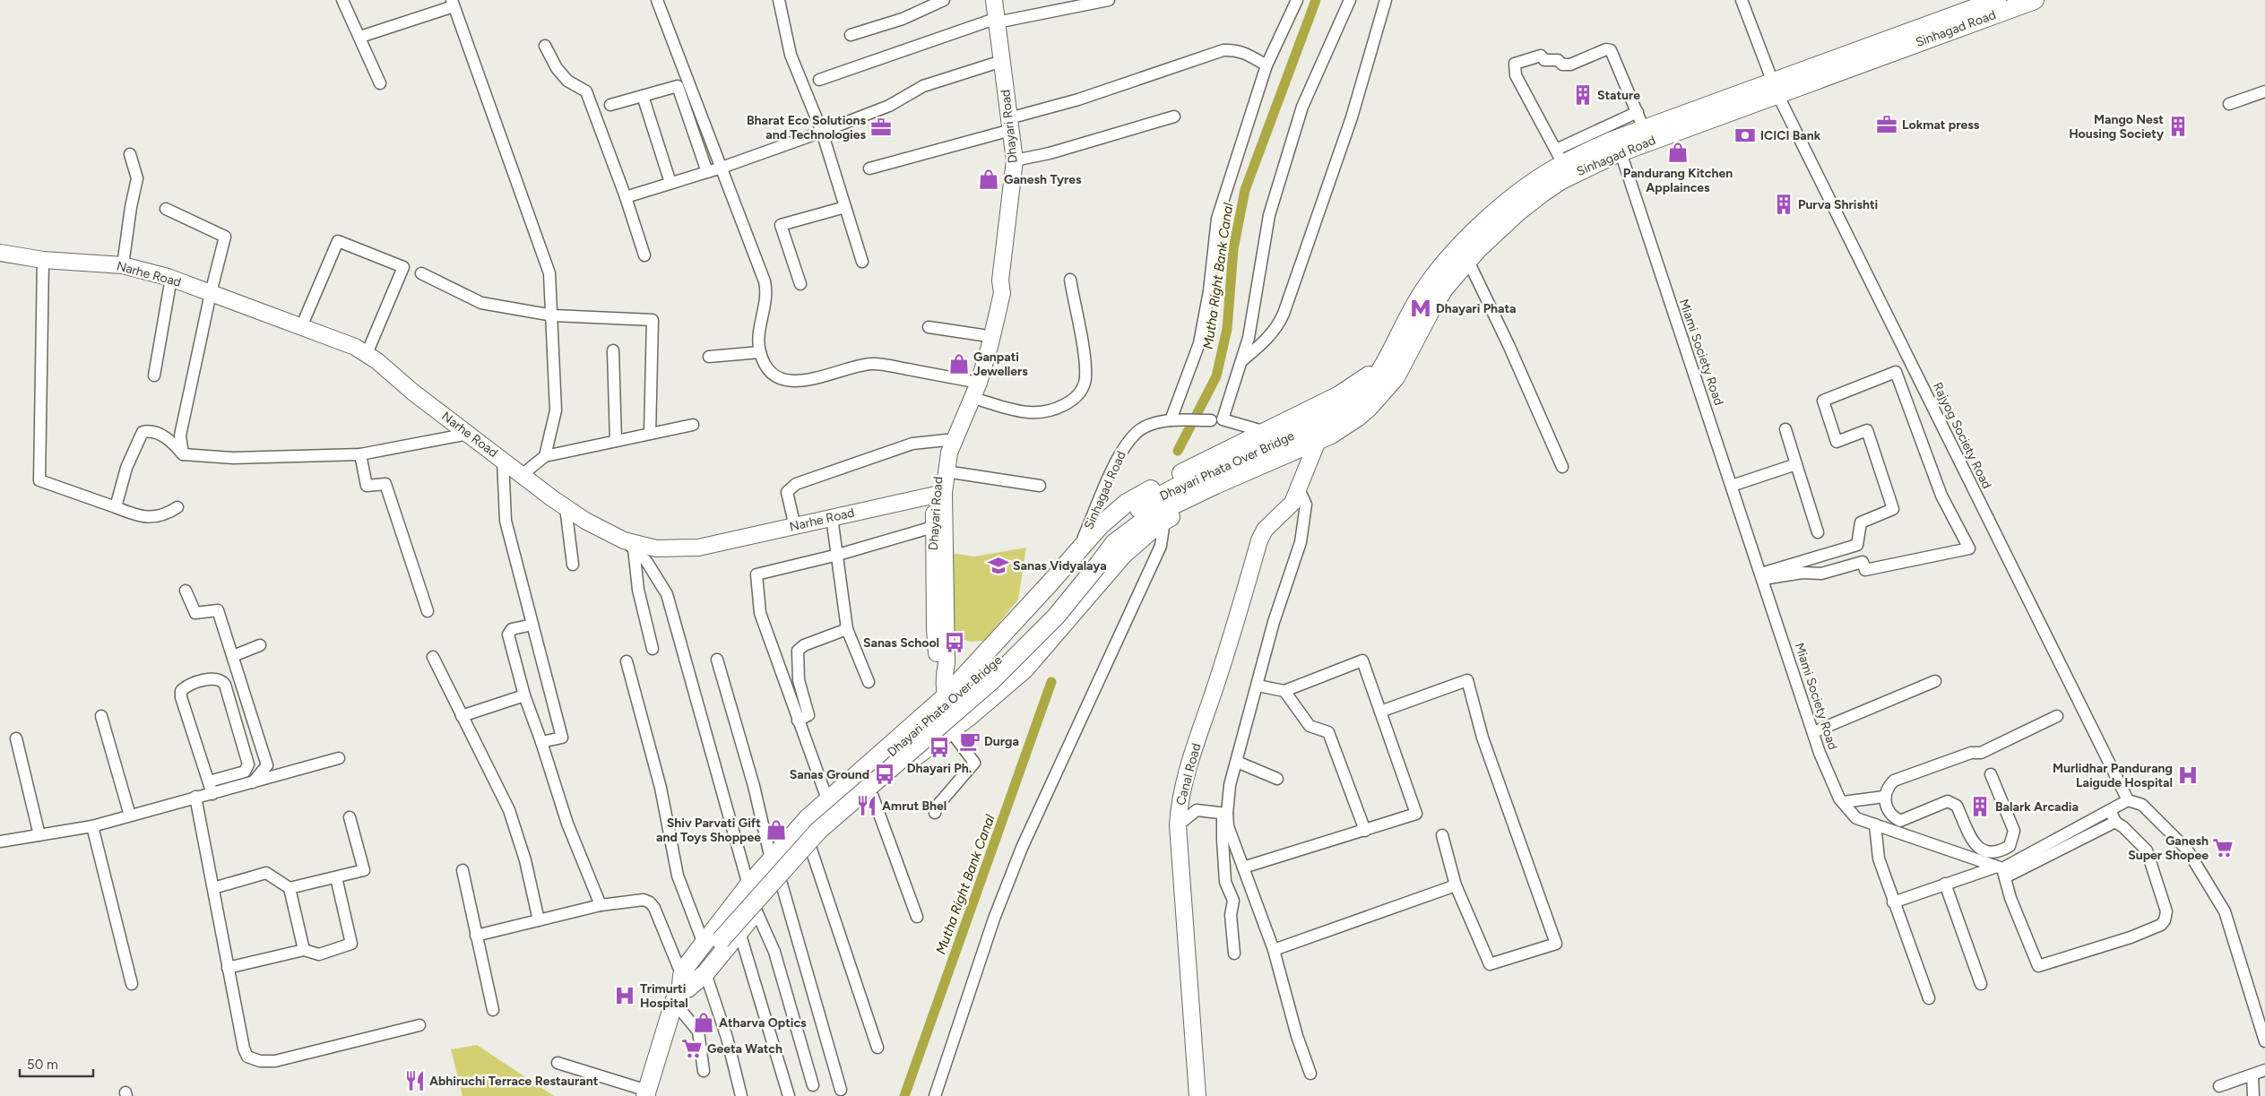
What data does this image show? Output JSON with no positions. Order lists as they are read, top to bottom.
{
  "streets": {
    "main road": ["Sinhagad Road", "Dhayari Phata Over Bridge"],
    "street": [
      "Dhayari Road",
      "Narhe Road",
      "Miami Society Road",
      "Rajyog Society Road",
      "Canal Road"
    ]
  },
  "crossings": [
    ["Sinhagad Road", "Miami Society Road"],
    ["Sinhagad Road", "Rajyog Society Road"],
    ["Sinhagad Road", "Dhayari Phata Over Bridge"],
    ["Sinhagad Road", "Canal Road"],
    ["Dhayari Road", "Narhe Road"]
  ],
  "water": ["Mutha Right Bank Canal"],
  "places": {
    "building": [
      "Stature",
      "Mango Nest Housing Society",
      "Purva Shrishti",
      "Balark Arcadia"
    ],
    "office": ["Lokmat press", "Bharat Eco Solutions and Technologies"],
    "bank": ["ICICI Bank"],
    "shop": [
      "Pandurang Kitchen Applainces",
      "Ganesh Tyres",
      "Ganpati Jewellers",
      "Shiv Parvati Gift and Toys Shoppee",
      "Atharva Optics"
    ],
    "metro station": ["Dhayari Phata"],
    "school or university": ["Sanas Vidyalaya"],
    "bus stop": ["Sanas School", "Dhayari Ph.", "Sanas Ground"],
    "cafe": ["Durga"],
    "hospital": ["Murlidhar Pandurang Laigude Hospital", "Trimurti Hospital"],
    "restaurant": ["Amrut Bhel", "Abhiruchi Terrace Restaurant"],
    "supermarket": ["Ganesh Super Shopee", "Geeta Watch"]
  },
  "scale_bar": "50 m"
}
